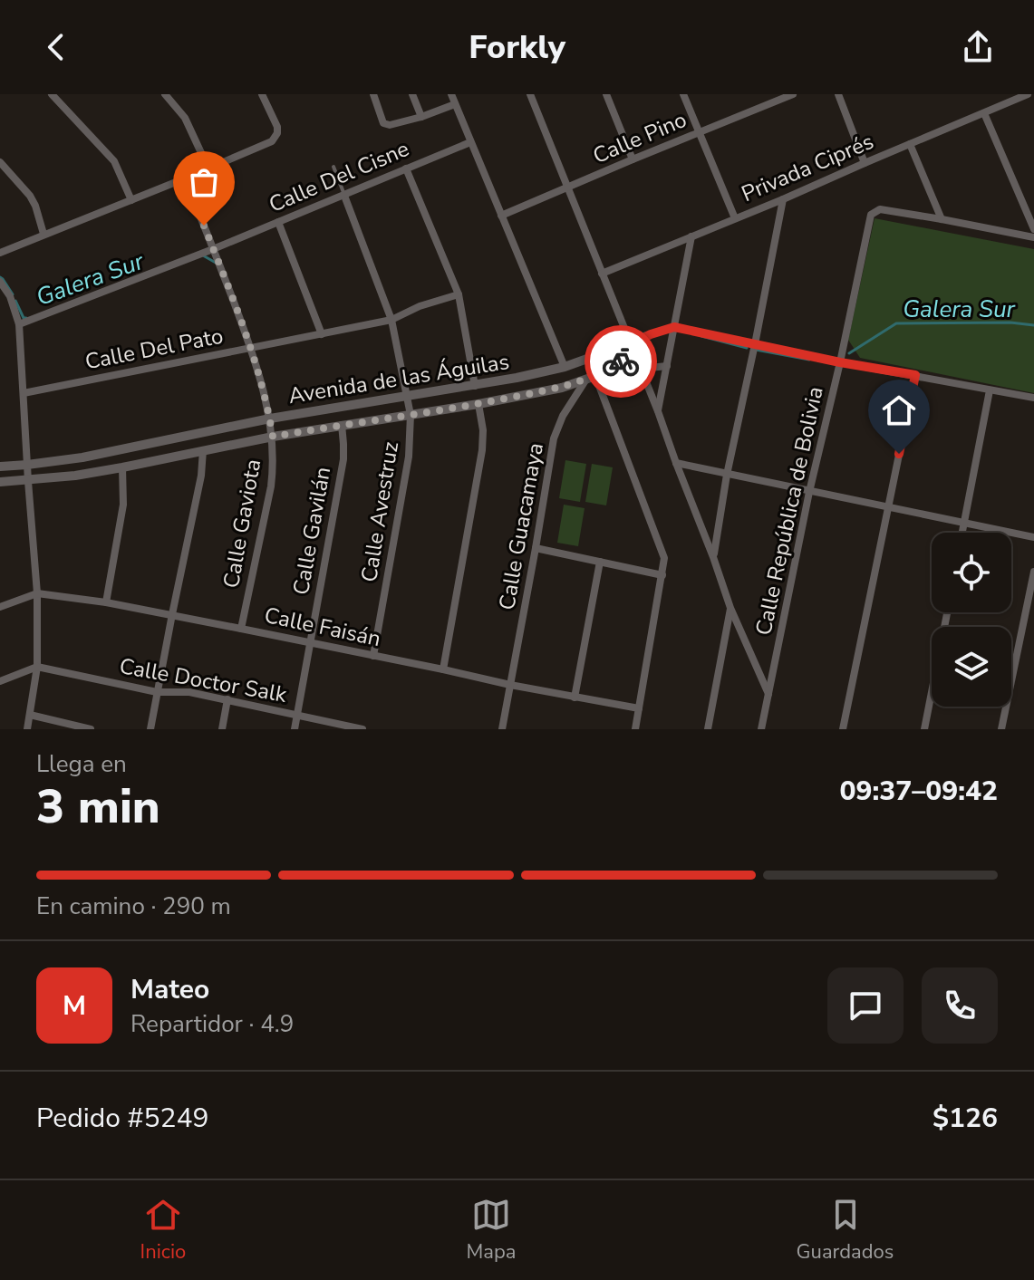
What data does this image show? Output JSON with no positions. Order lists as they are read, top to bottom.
{
  "streets": {
    "street": [
      "Calle Pino",
      "Privada Ciprés",
      "Calle Del Cisne",
      "Calle Del Pato",
      "Avenida de las Águilas",
      "Calle República de Bolivia",
      "Calle Avestruz",
      "Calle Gaviota",
      "Calle Guacamaya",
      "Calle Gavilán",
      "Calle Faisán",
      "Calle Doctor Salk"
    ]
  },
  "crossings": [
    ["Calle Del Cisne", "Calle Avestruz"],
    ["Calle Del Cisne", "Calle Gaviota"],
    ["Calle Del Pato", "Calle Avestruz"],
    ["Calle Del Pato", "Calle Gaviota"],
    ["Avenida de las Águilas", "Calle Avestruz"],
    ["Avenida de las Águilas", "Calle Gaviota"],
    ["Avenida de las Águilas", "Calle Guacamaya"],
    ["Avenida de las Águilas", "Calle Gavilán"],
    ["Calle Avestruz", "Calle Faisán"],
    ["Calle Gaviota", "Calle Faisán"],
    ["Calle Guacamaya", "Calle Faisán"],
    ["Calle Gavilán", "Calle Faisán"],
    ["Calle Gavilán", "Calle Doctor Salk"]
  ],
  "water": ["Galera Sur"],
  "page": {
    "header": "Forkly",
    "heading": ["3 min", "Llega en", "09:37–09:42"],
    "panel": [
      "Mateo",
      "Repartidor · 4.9",
      "Pedido #5249",
      "$126"
    ],
    "bar": "En camino · 290 m",
    "round": "M",
    "tabs": ["Inicio", "Mapa", "Guardados"]
  }
}
